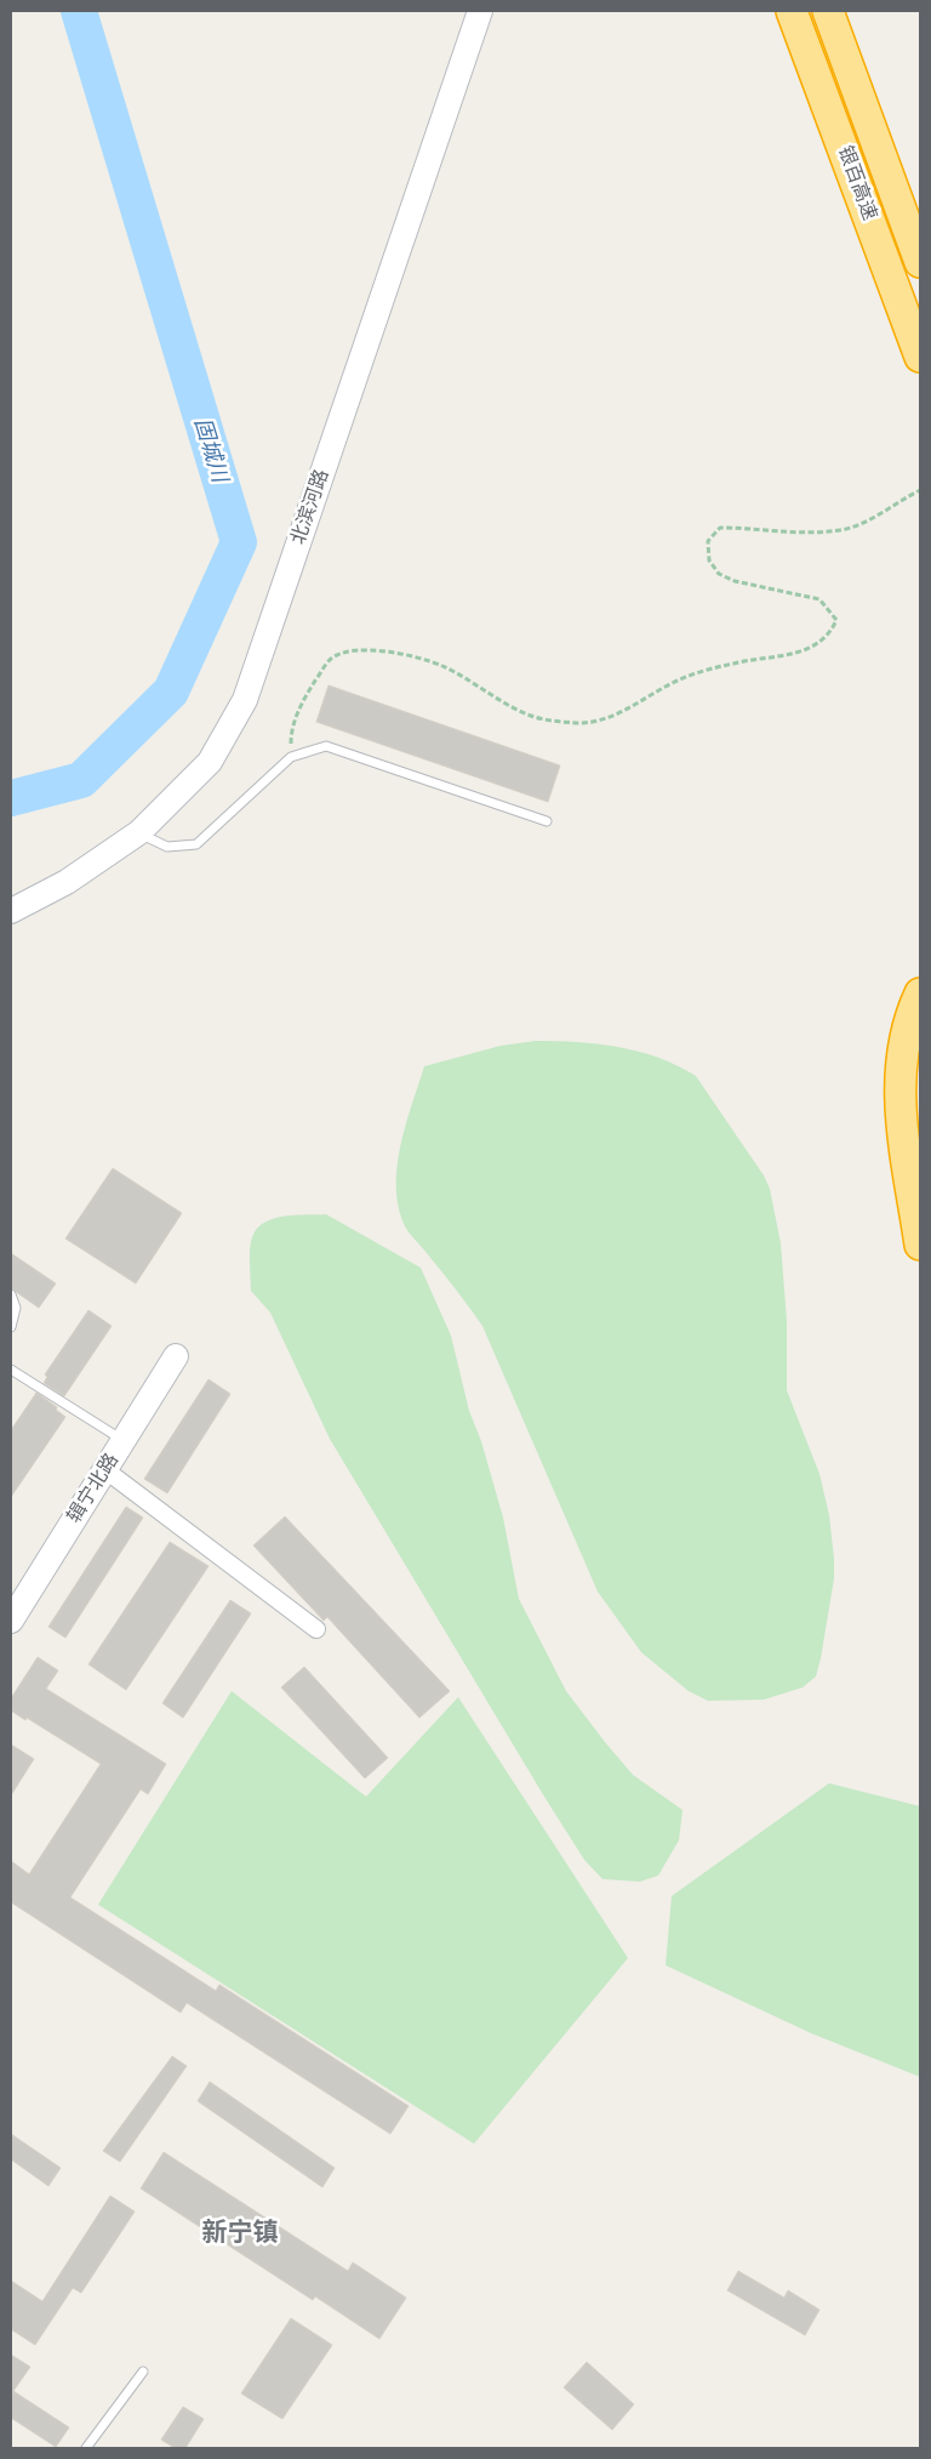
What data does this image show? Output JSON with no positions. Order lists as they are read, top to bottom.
{
  "streets": {
    "highway": ["银百高速"],
    "main road": ["北滨河路", "辑宁北路"]
  },
  "districts": ["新宁镇"],
  "water": ["固城川"]
}
